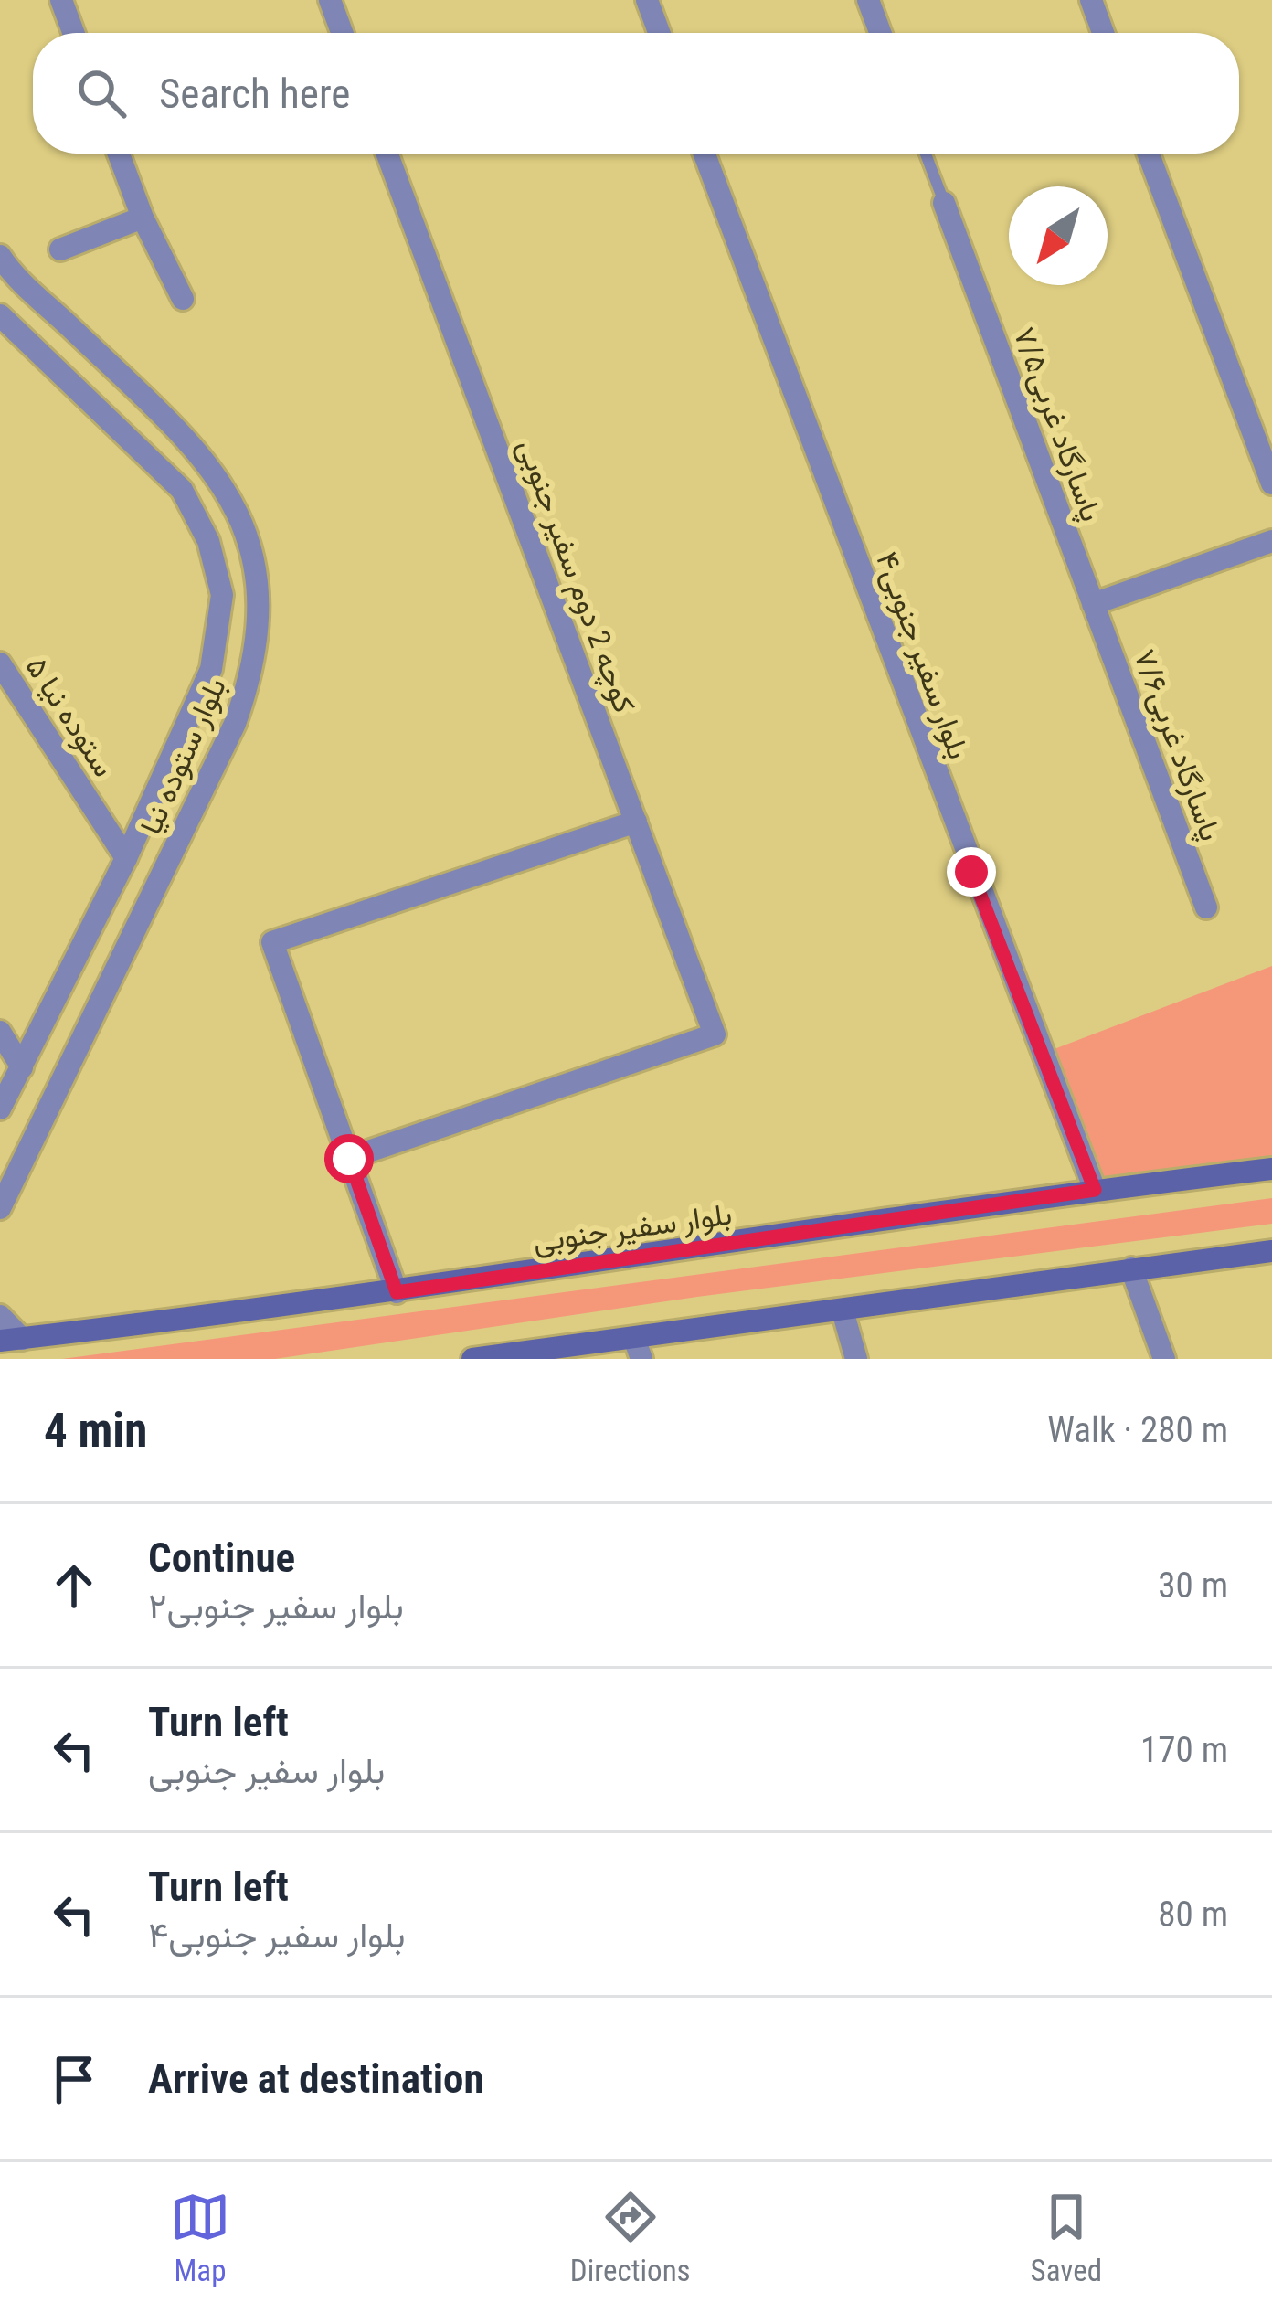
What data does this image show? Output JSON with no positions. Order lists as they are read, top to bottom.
{
  "streets": {
    "main road": ["بلوار سفیر جنوبی"],
    "street": [
      "پاسارگاد غربی۷/۵",
      "کوچه 2 دوم سفیر جنوبی",
      "بلوار سفیر جنوبی۴",
      "ستوده نیا ۵",
      "پاسارگاد غربی۷/۶",
      "بلوار ستوده نیا"
    ]
  },
  "crossings": [
    ["پاسارگاد غربی۷/۵", "پاسارگاد غربی۷/۶"],
    ["بلوار سفیر جنوبی۴", "بلوار سفیر جنوبی"],
    ["ستوده نیا ۵", "بلوار ستوده نیا"]
  ],
  "north": "bottom left",
  "page": {
    "search": "Search here",
    "heading": ["4 min", "Walk · 280 m"],
    "list": [
      ["Continue", "بلوار سفیر جنوبی۲", "30 m"],
      ["Turn left", "بلوار سفیر جنوبی", "170 m"],
      ["Turn left", "بلوار سفیر جنوبی۴", "80 m"],
      "Arrive at destination"
    ],
    "nav": ["Map", "Directions", "Saved"]
  }
}
